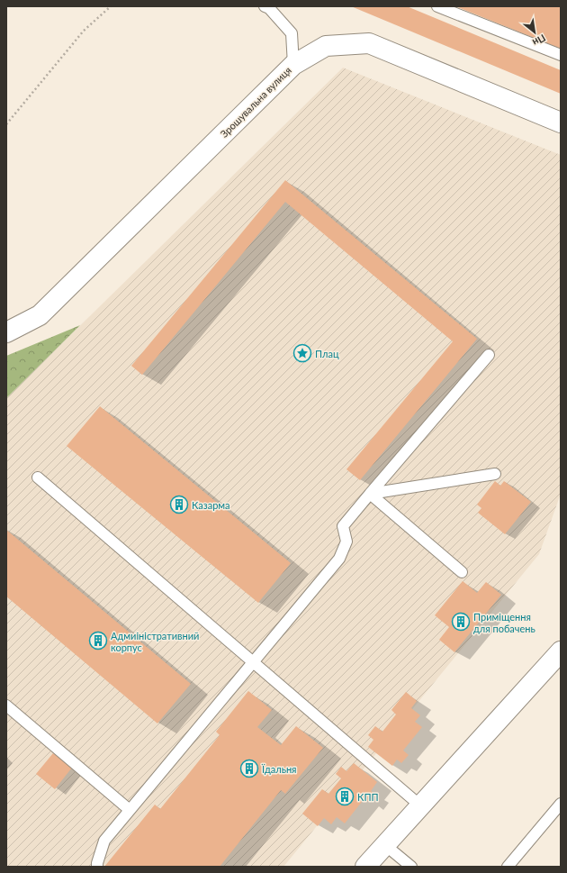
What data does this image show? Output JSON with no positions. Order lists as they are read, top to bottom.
{
  "streets": {
    "street": ["Зрошувальна вулиця"]
  },
  "places": {
    "place": ["Плац"],
    "building": [
      "Казарма",
      "Приміщення для побачень",
      "Адмиіністративний корпус",
      "Їдальня",
      "КПП"
    ]
  },
  "north": "bottom right"
}
